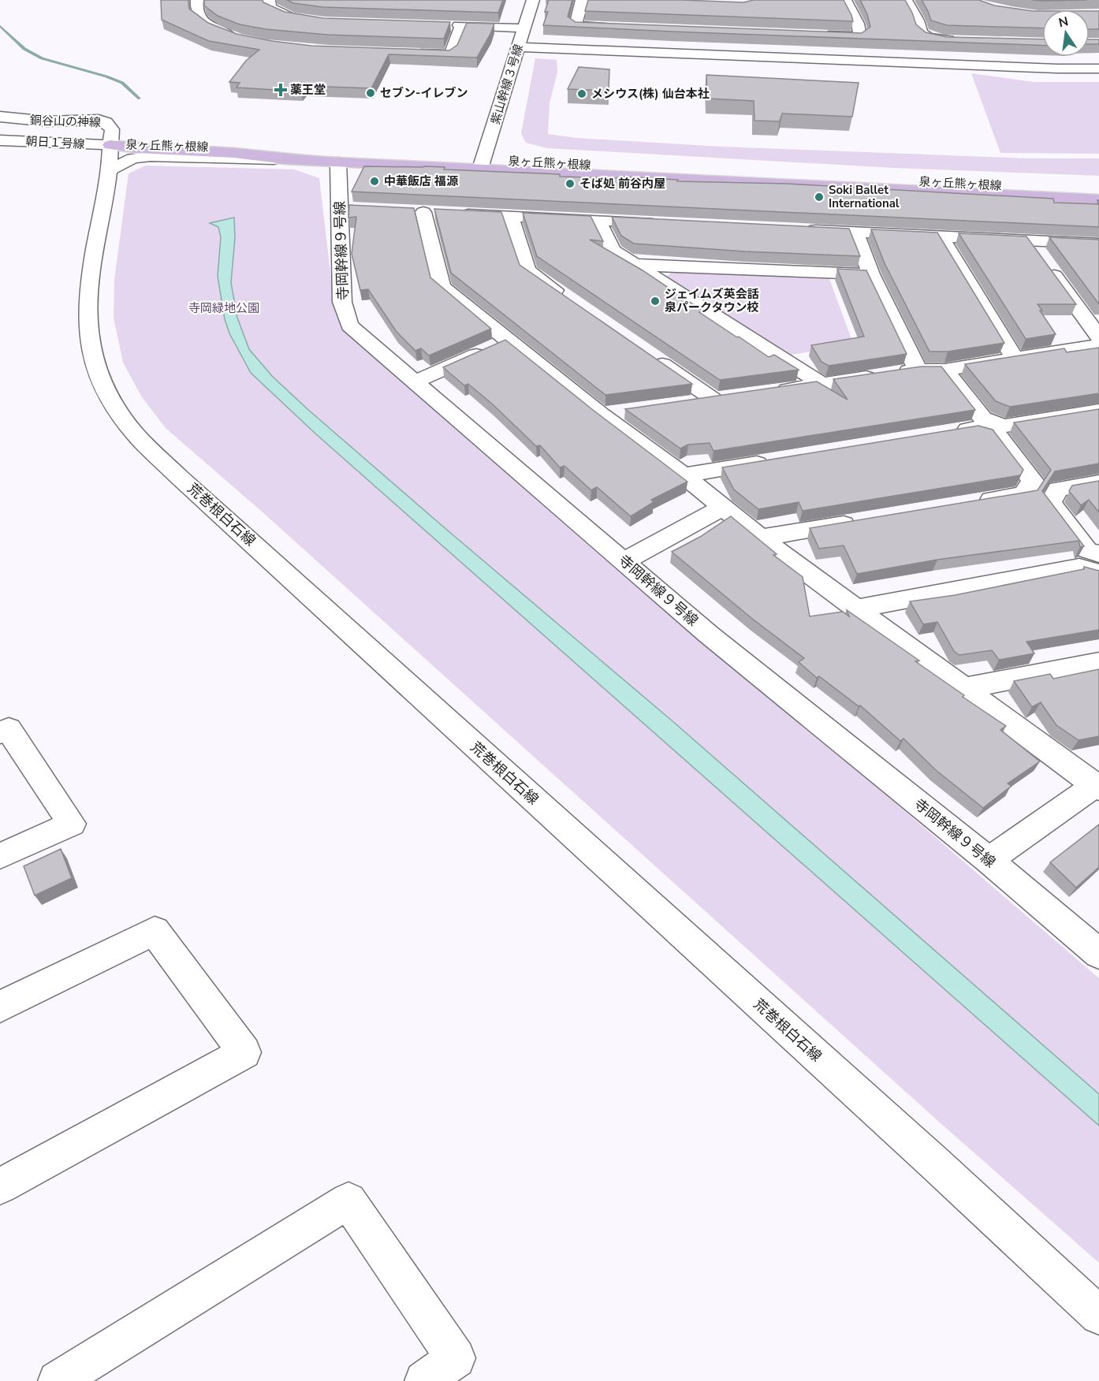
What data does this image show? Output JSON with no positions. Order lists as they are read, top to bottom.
{
  "streets": {
    "main road": ["泉ヶ丘熊ヶ根線"],
    "street": [
      "紫山幹線３号線",
      "銅谷山の神線",
      "朝日１号線",
      "寺岡幹線９号線",
      "荒巻根白石線"
    ]
  },
  "crossings": [
    ["紫山幹線３号線", "泉ヶ丘熊ヶ根線"],
    ["銅谷山の神線", "朝日１号線"],
    ["銅谷山の神線", "泉ヶ丘熊ヶ根線"],
    ["銅谷山の神線", "荒巻根白石線"],
    ["朝日１号線", "泉ヶ丘熊ヶ根線"],
    ["朝日１号線", "荒巻根白石線"],
    ["泉ヶ丘熊ヶ根線", "寺岡幹線９号線"],
    ["泉ヶ丘熊ヶ根線", "荒巻根白石線"]
  ],
  "parks": ["寺岡緑地公園"],
  "places": {
    "health": ["薬王堂"],
    "other": [
      "セブン-イレブン",
      "メシウス(株) 仙台本社",
      "中華飯店 福源",
      "そば処 前谷内屋",
      "Soki Ballet International",
      "ジェイムズ英会話 泉パークタウン校"
    ]
  },
  "north": "top"
}
